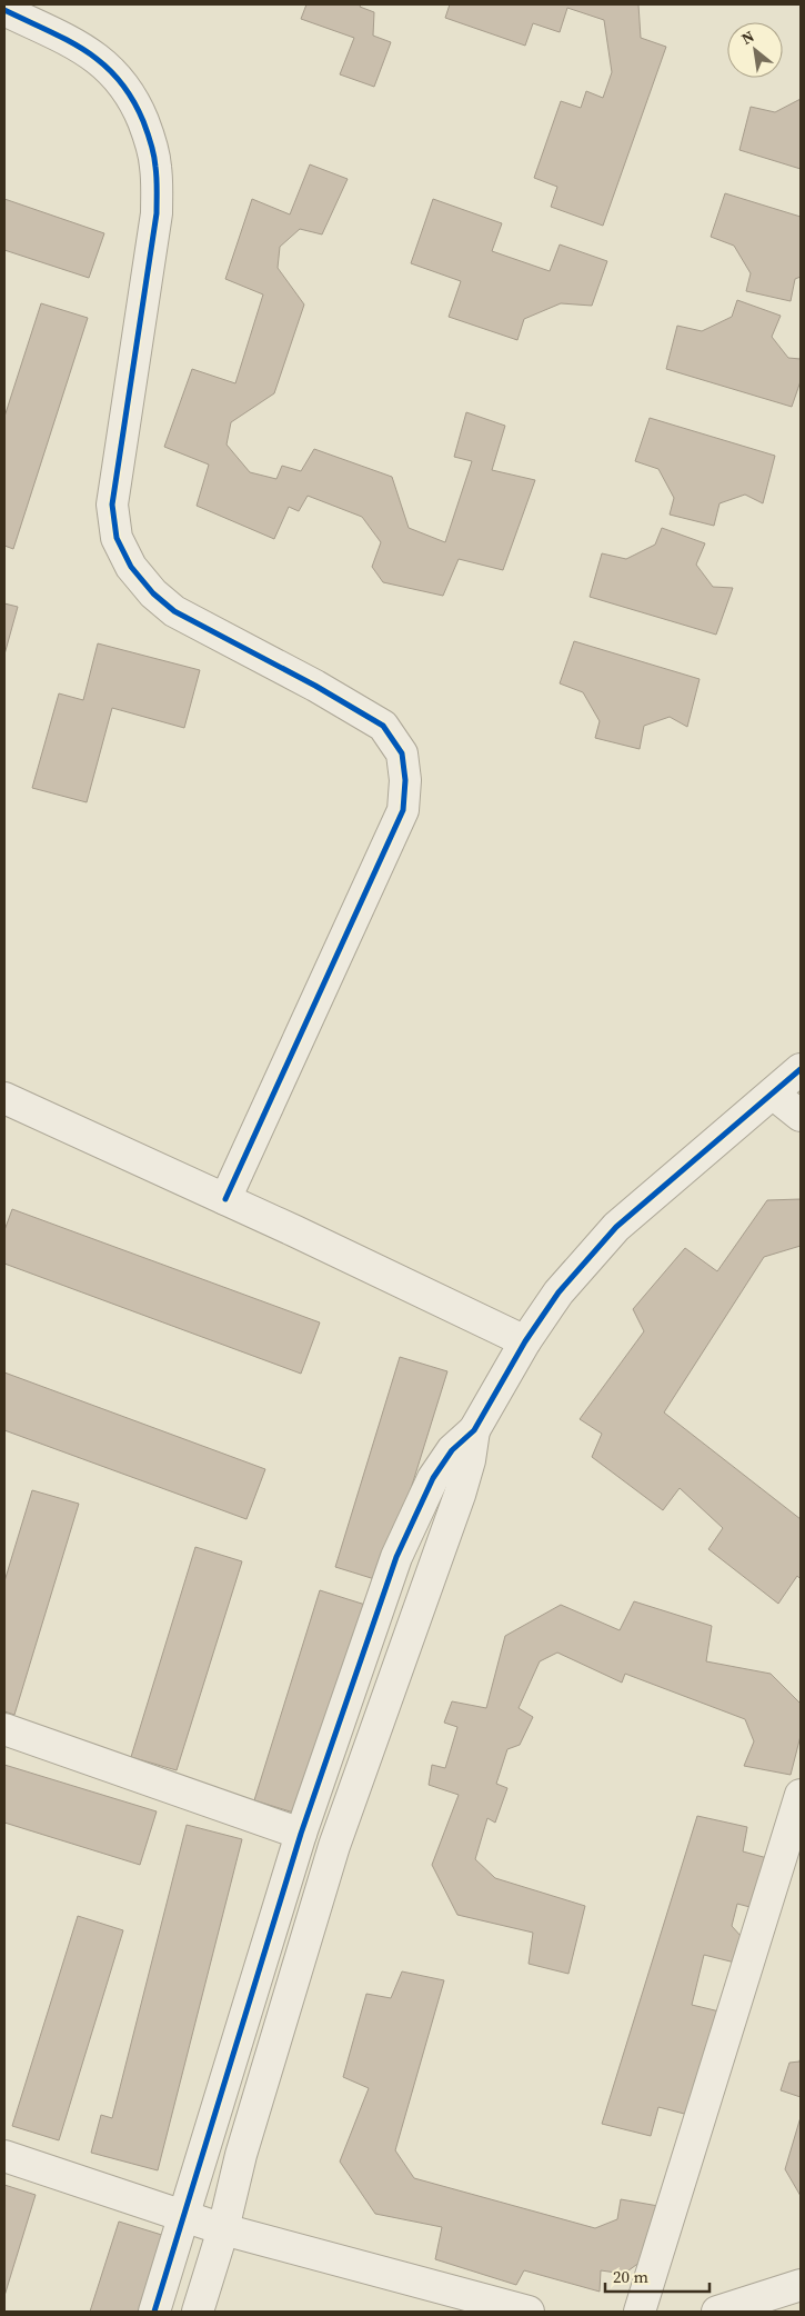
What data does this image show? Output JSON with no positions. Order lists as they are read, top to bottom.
{
  "scale_bar": "20 m",
  "north": "top left"
}
